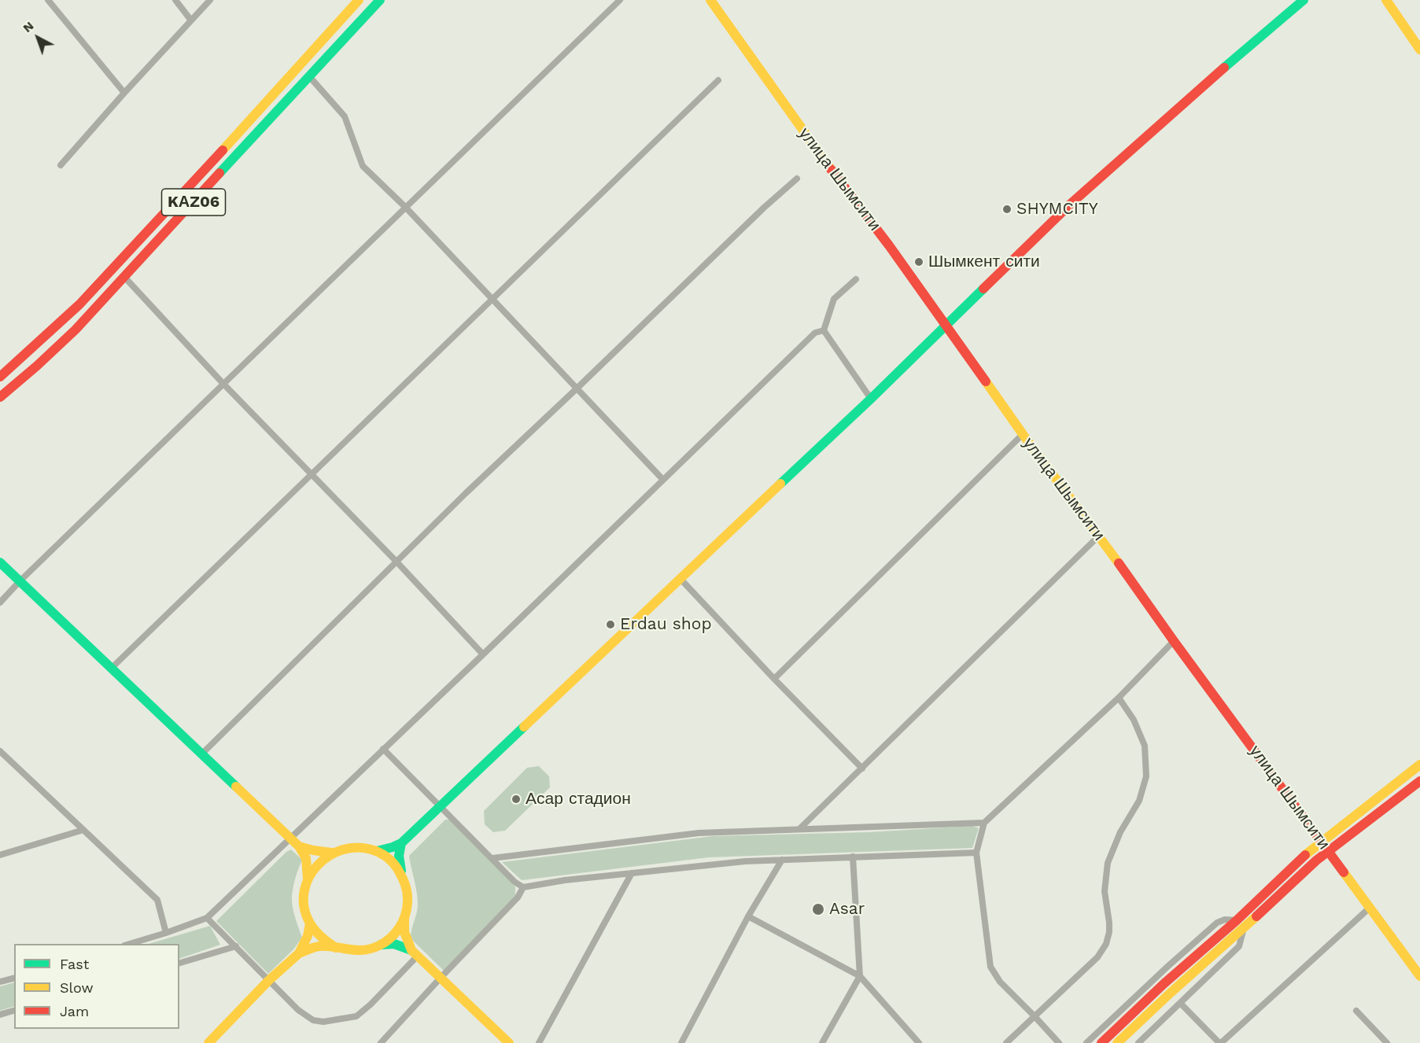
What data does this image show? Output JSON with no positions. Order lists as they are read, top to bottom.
{
  "streets": {
    "main road": ["улица Шымсити", "KАZ06"]
  },
  "places": [
    "SHYMCITY",
    "Шымкент сити",
    "Erdau shop",
    "Асар стадион",
    "Asar"
  ],
  "legend": ["Fast", "Slow", "Jam"],
  "north": "top left"
}
